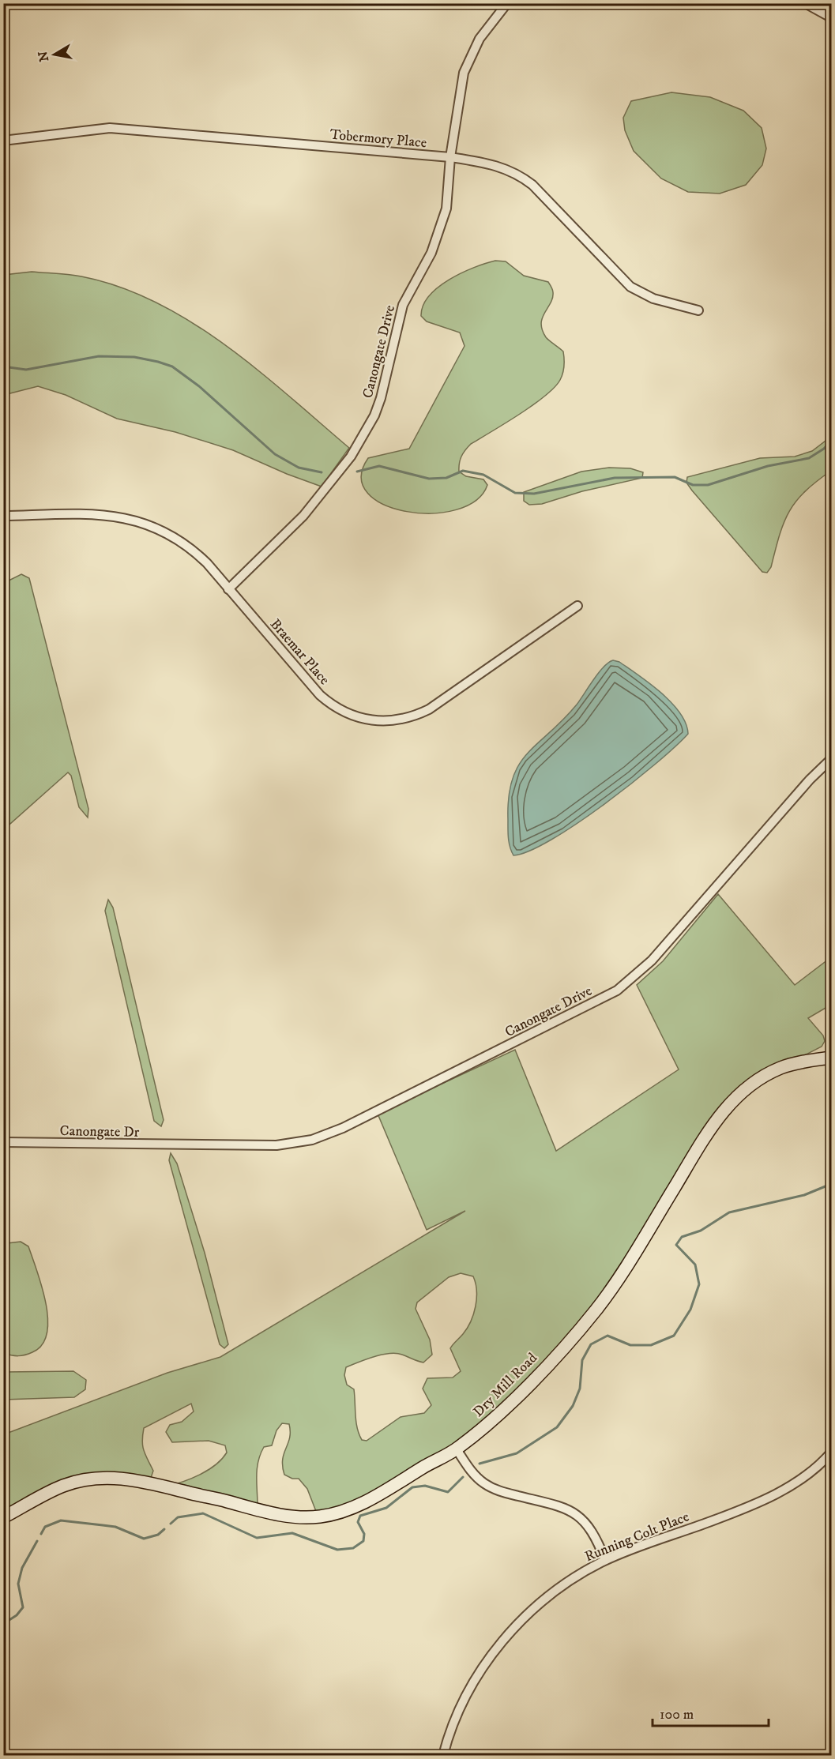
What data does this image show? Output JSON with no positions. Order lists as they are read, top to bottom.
{
  "streets": {
    "street": [
      "Tobermory Place",
      "Canongate Drive",
      "Braemar Place",
      "Canongate Dr",
      "Dry Mill Road",
      "Running Colt Place"
    ]
  },
  "crossings": [
    ["Tobermory Place", "Canongate Drive"],
    ["Canongate Drive", "Braemar Place"],
    ["Canongate Drive", "Canongate Dr"]
  ],
  "scale_bar": "100 m",
  "north": "left"
}
